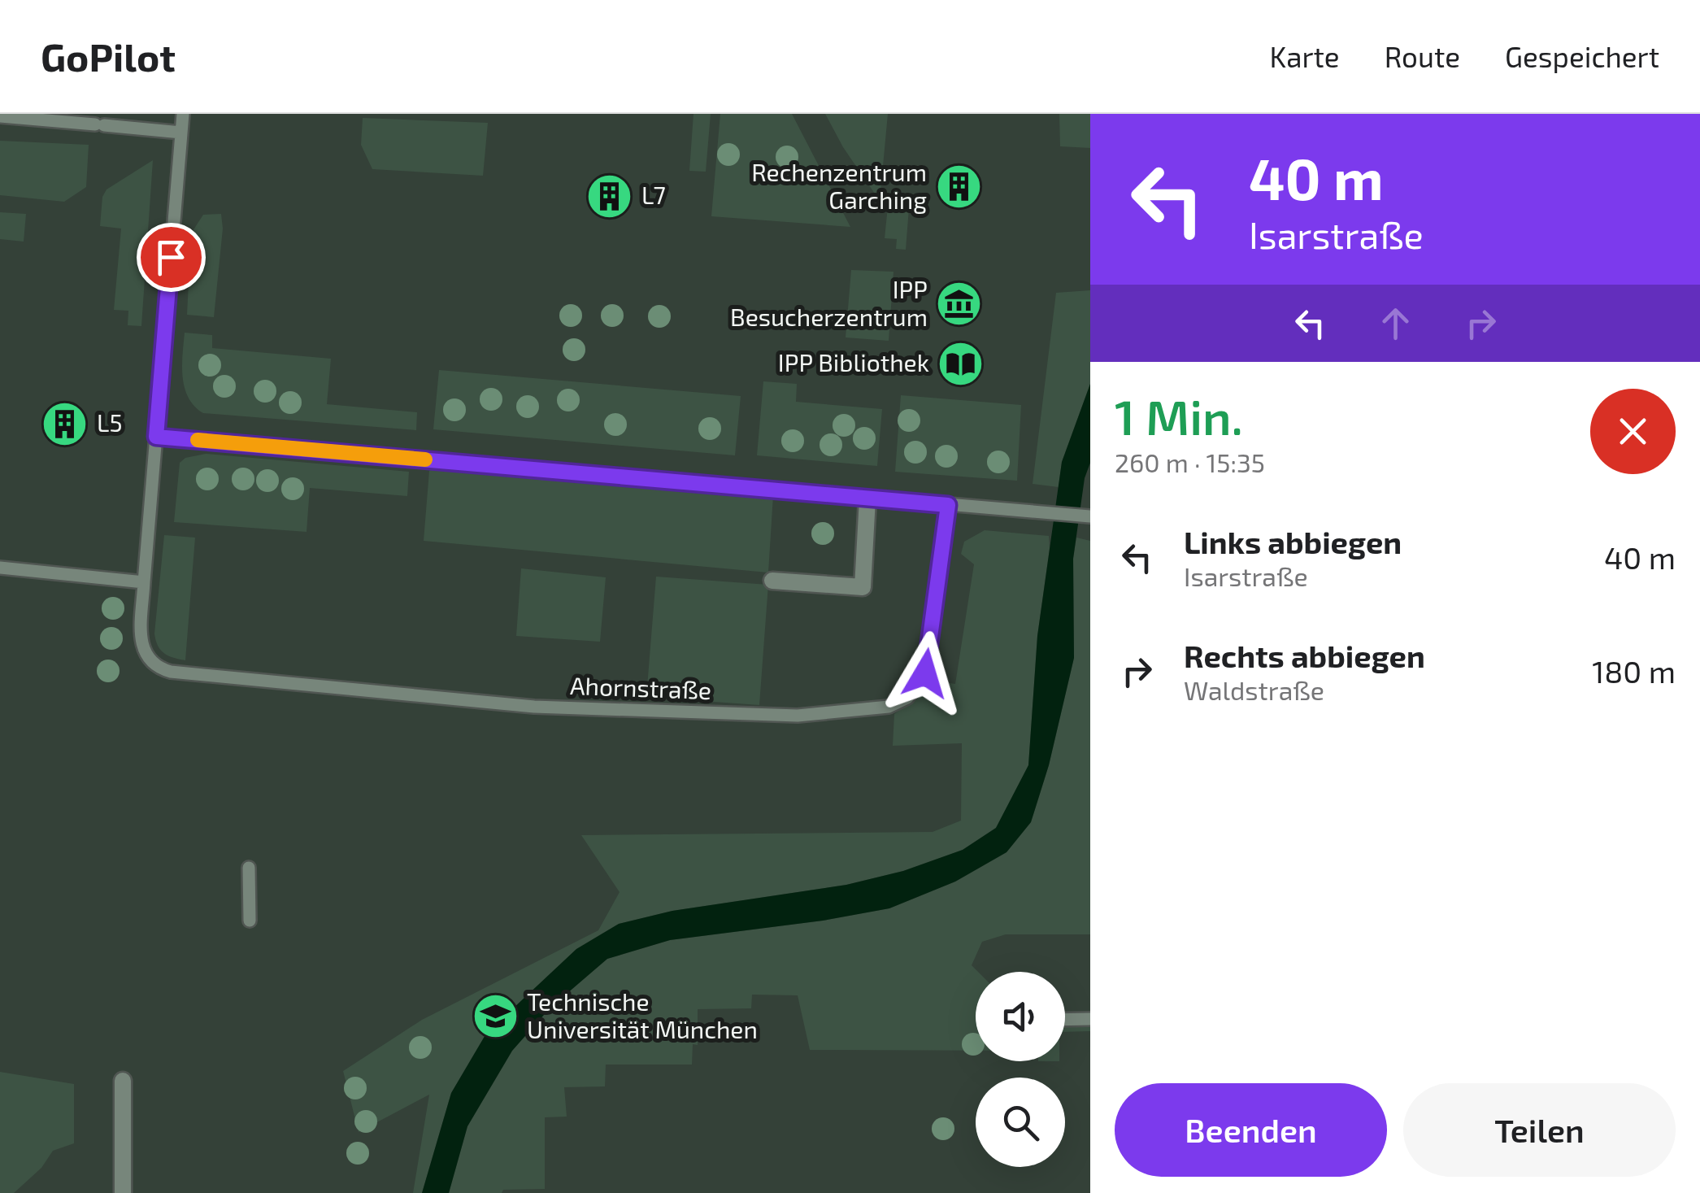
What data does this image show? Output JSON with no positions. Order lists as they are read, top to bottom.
{
  "streets": {
    "lane": ["Ahornstraße"]
  },
  "places": {
    "building": ["Rechenzentrum Garching", "L7", "L5"],
    "museum": ["IPP Besucherzentrum"],
    "library": ["IPP Bibliothek"],
    "school or university": ["Technische Universität München"]
  },
  "page": {
    "header": "GoPilot",
    "nav": ["Karte", "Route", "Gespeichert"],
    "turn": ["40 m", "Isarstraße"],
    "heading": ["1 Min.", "260 m · 15:35"],
    "list": [
      {
        "name": "Links abbiegen",
        "note": "Isarstraße",
        "value": "40 m"
      },
      {
        "name": "Rechts abbiegen",
        "note": "Waldstraße",
        "value": "180 m"
      }
    ],
    "buttons": ["Beenden", "Teilen"]
  }
}
